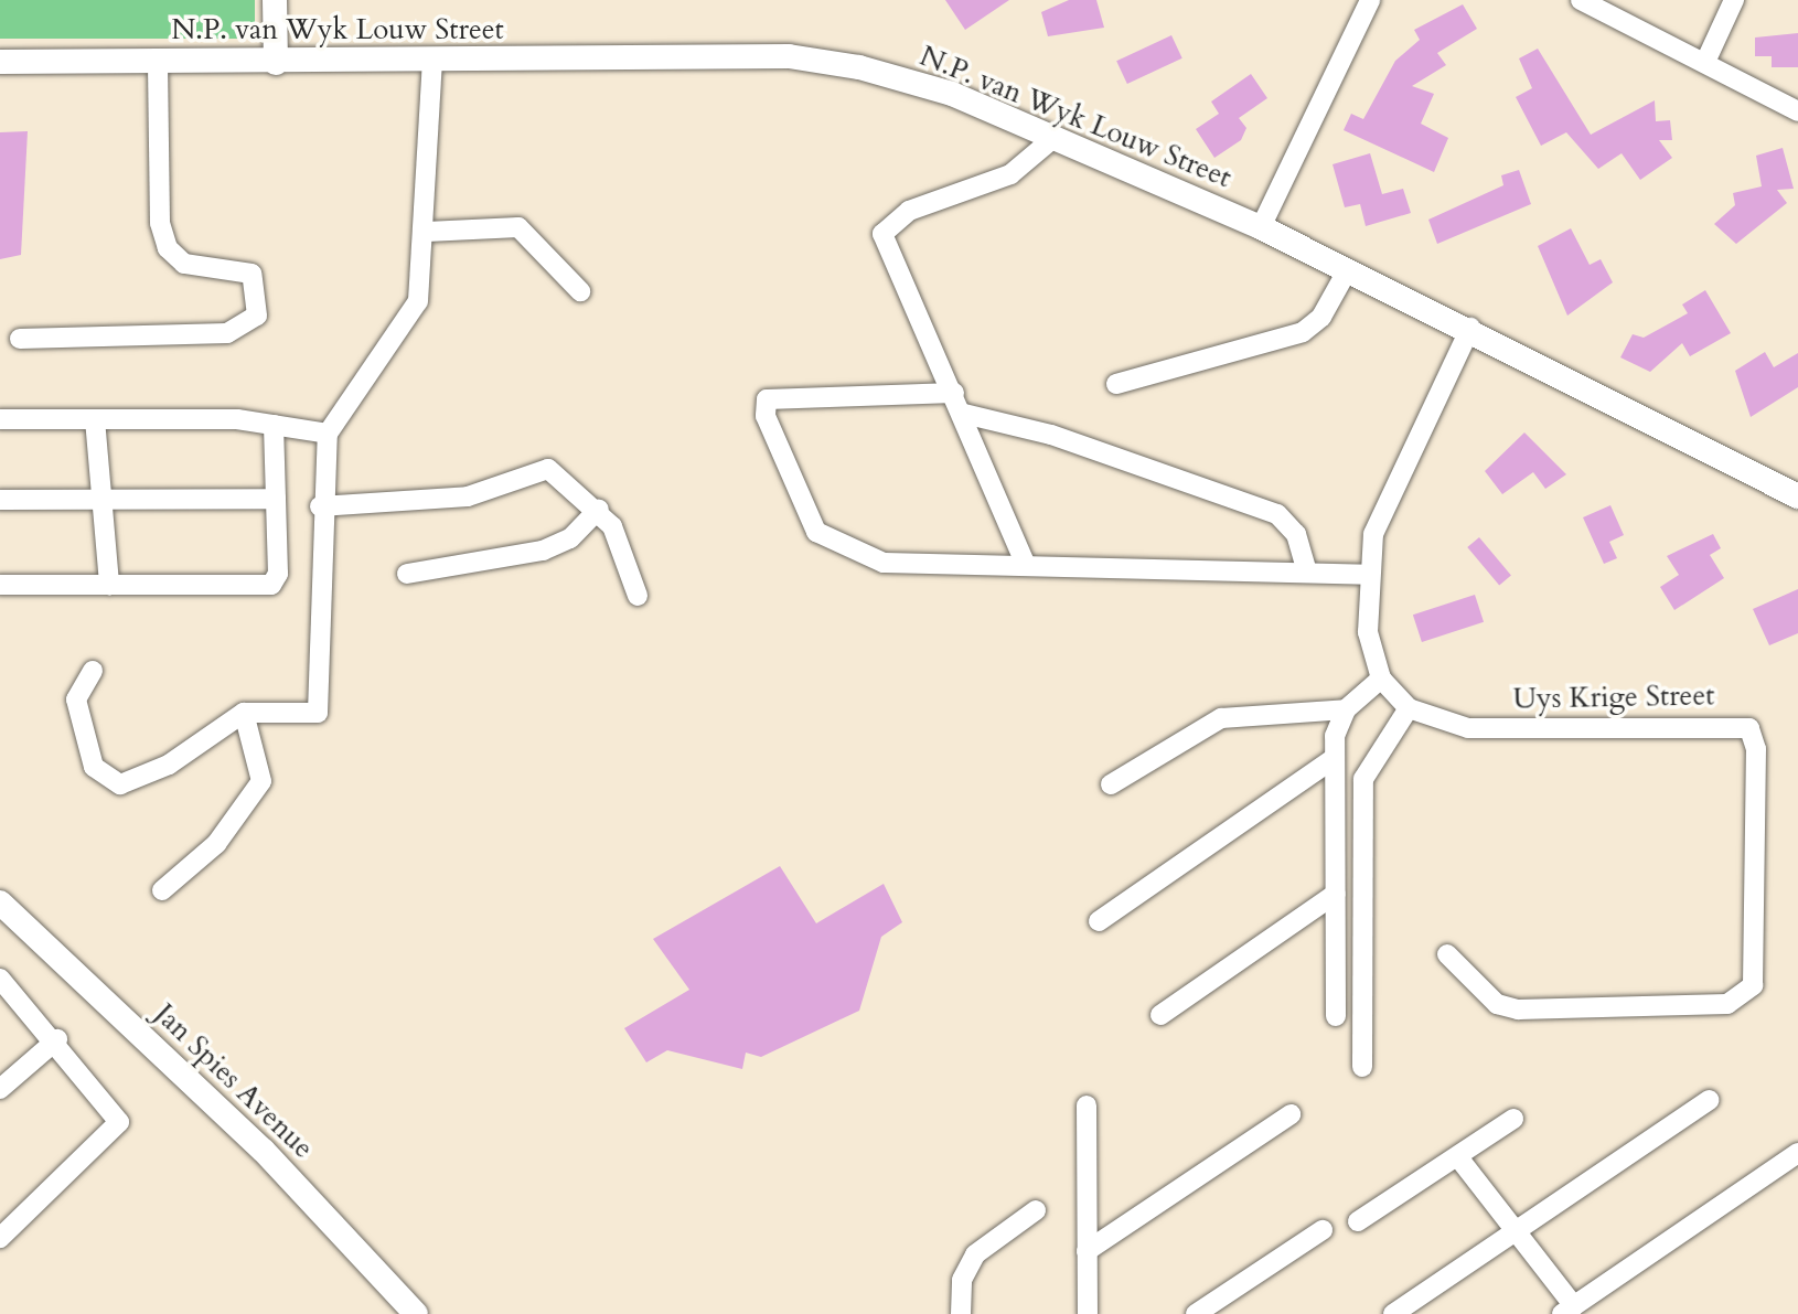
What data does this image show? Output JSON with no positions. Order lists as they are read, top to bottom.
{
  "streets": {
    "street": ["N.P. van Wyk Louw Street", "Uys Krige Street", "Jan Spies Avenue"]
  },
  "crossings": [
    ["N.P. van Wyk Louw Street", "Uys Krige Street"]
  ]
}
